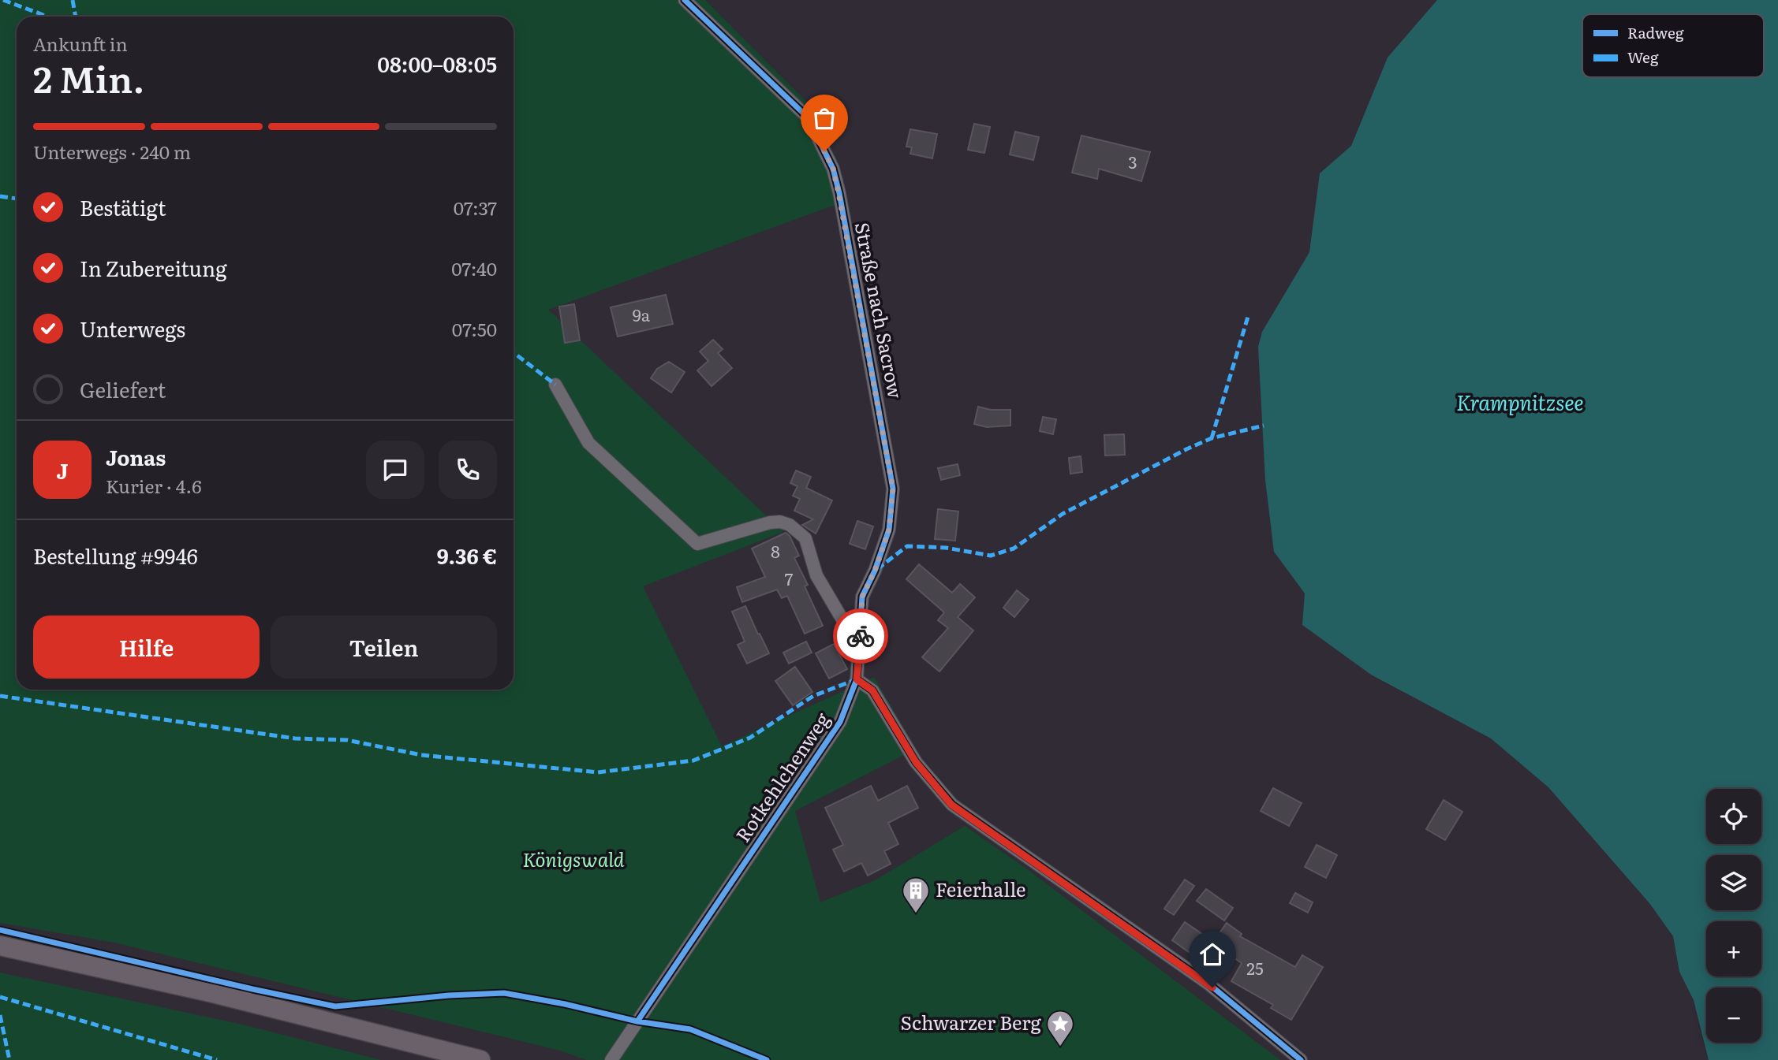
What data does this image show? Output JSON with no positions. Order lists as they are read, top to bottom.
{
  "streets": {
    "street": ["Straße nach Sacrow", "Rotkehlchenweg"]
  },
  "crossings": [
    ["Straße nach Sacrow", "Rotkehlchenweg"]
  ],
  "water": ["Krampnitzsee"],
  "parks": ["Königswald"],
  "places": {
    "building": ["Feierhalle"],
    "place": ["Schwarzer Berg"]
  },
  "house_numbers": [
    "3",
    "9a",
    "8",
    "7",
    "25"
  ],
  "legend": ["Radweg", "Weg"],
  "page": {
    "heading": ["2 Min.", "Ankunft in", "08:00–08:05"],
    "panel": [
      "Jonas",
      "Kurier · 4.6",
      "Bestellung #9946",
      "9.36 €"
    ],
    "bar": "Unterwegs · 240 m",
    "list": [
      ["Bestätigt", "07:37"],
      ["In Zubereitung", "07:40"],
      ["Unterwegs", "07:50"],
      "Geliefert"
    ],
    "round": "J",
    "buttons": ["Hilfe", "Teilen"],
    "map_buttons": ["+", "−"]
  }
}
